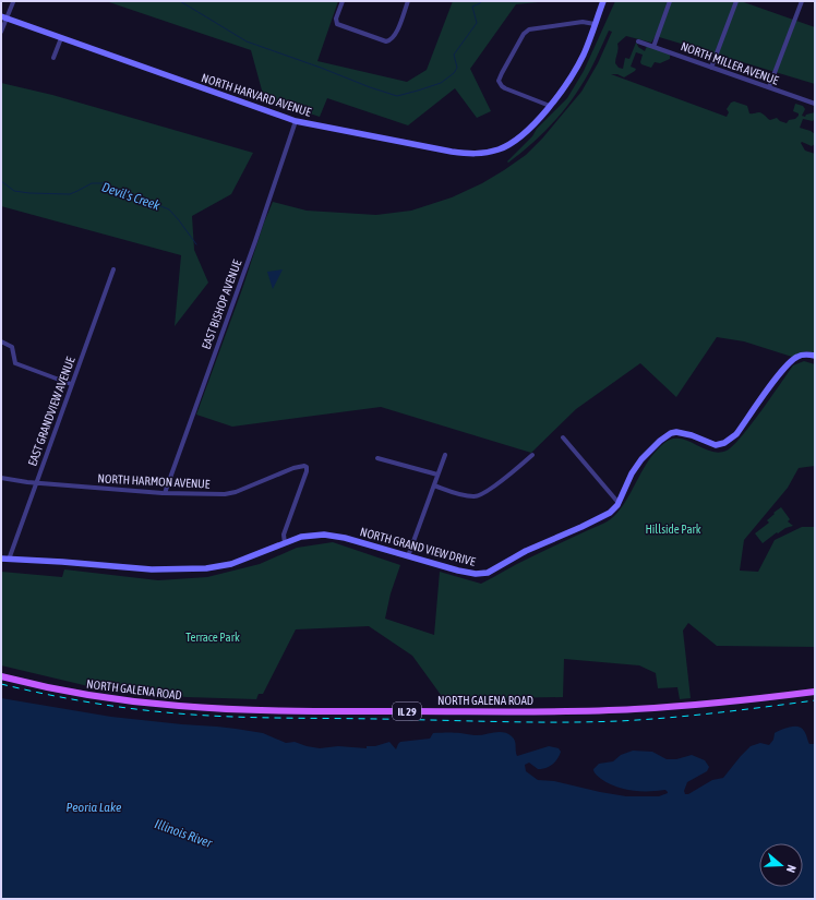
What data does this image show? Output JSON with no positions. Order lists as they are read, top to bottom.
{
  "streets": {
    "main road": ["NORTH GALENA ROAD", "IL 29"],
    "street": [
      "NORTH MILLER AVENUE",
      "NORTH HARVARD AVENUE",
      "EAST BISHOP AVENUE",
      "EAST GRANDVIEW AVENUE",
      "NORTH HARMON AVENUE",
      "NORTH GRAND VIEW DRIVE"
    ]
  },
  "crossings": [
    ["NORTH HARVARD AVENUE", "EAST BISHOP AVENUE"],
    ["EAST BISHOP AVENUE", "NORTH HARMON AVENUE"],
    ["EAST GRANDVIEW AVENUE", "NORTH HARMON AVENUE"],
    ["EAST GRANDVIEW AVENUE", "NORTH GRAND VIEW DRIVE"],
    ["NORTH HARMON AVENUE", "NORTH GRAND VIEW DRIVE"]
  ],
  "water": ["Devil's Creek", "Peoria Lake", "Illinois River"],
  "parks": ["Hillside Park", "Terrace Park"],
  "north": "right"
}
